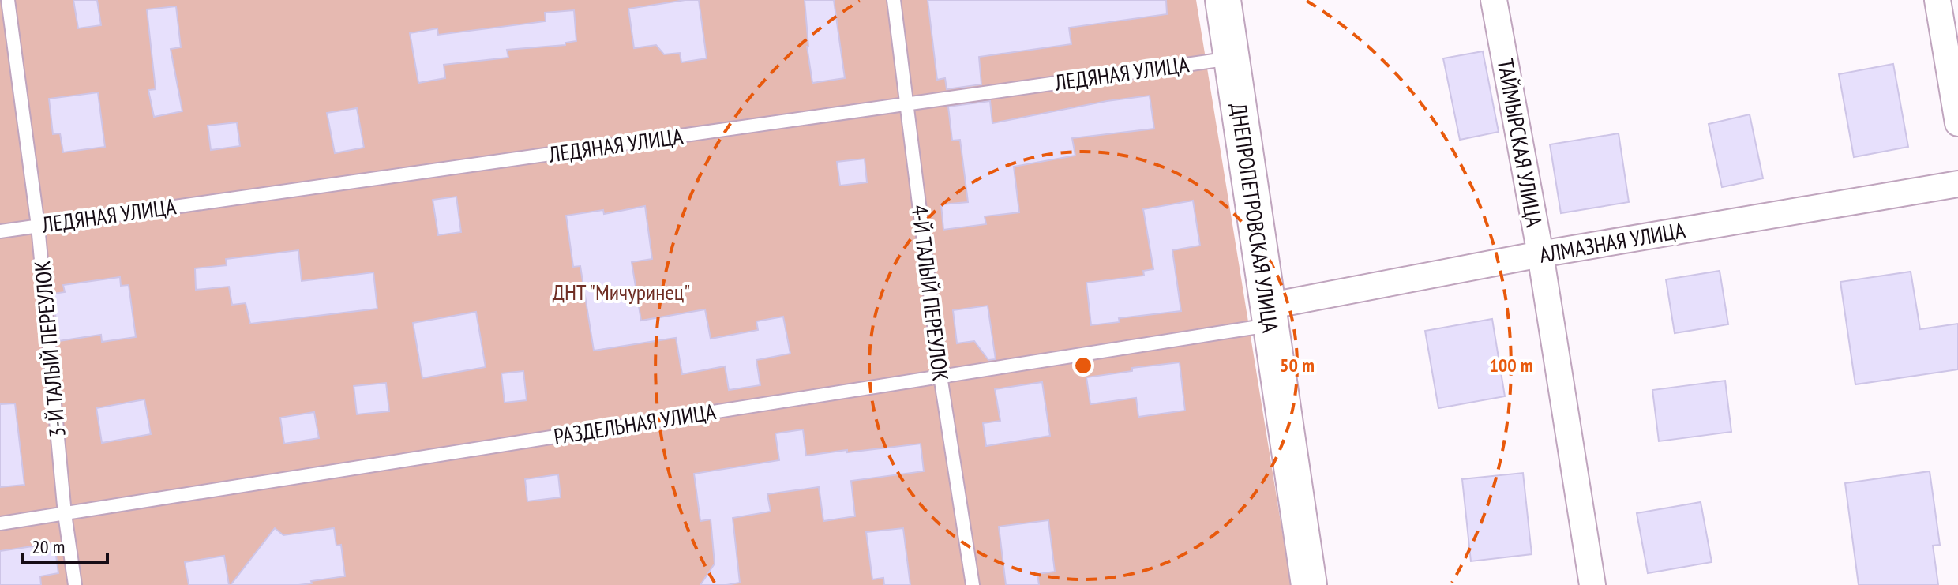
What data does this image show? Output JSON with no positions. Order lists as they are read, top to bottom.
{
  "streets": {
    "street": ["ТАЙМЫРСКАЯ УЛИЦА", "ДНЕПРОПЕТРОВСКАЯ УЛИЦА", "АЛМАЗНАЯ УЛИЦА"],
    "lane": [
      "ЛЕДЯНАЯ УЛИЦА",
      "4-Й ТАЛЫЙ ПЕРЕУЛОК",
      "3-Й ТАЛЫЙ ПЕРЕУЛОК",
      "РАЗДЕЛЬНАЯ УЛИЦА"
    ]
  },
  "crossings": [
    ["ЛЕДЯНАЯ УЛИЦА", "ДНЕПРОПЕТРОВСКАЯ УЛИЦА"],
    ["ЛЕДЯНАЯ УЛИЦА", "4-Й ТАЛЫЙ ПЕРЕУЛОК"],
    ["ЛЕДЯНАЯ УЛИЦА", "3-Й ТАЛЫЙ ПЕРЕУЛОК"],
    ["ТАЙМЫРСКАЯ УЛИЦА", "АЛМАЗНАЯ УЛИЦА"],
    ["ДНЕПРОПЕТРОВСКАЯ УЛИЦА", "АЛМАЗНАЯ УЛИЦА"],
    ["ДНЕПРОПЕТРОВСКАЯ УЛИЦА", "РАЗДЕЛЬНАЯ УЛИЦА"],
    ["АЛМАЗНАЯ УЛИЦА", "РАЗДЕЛЬНАЯ УЛИЦА"],
    ["4-Й ТАЛЫЙ ПЕРЕУЛОК", "РАЗДЕЛЬНАЯ УЛИЦА"],
    ["3-Й ТАЛЫЙ ПЕРЕУЛОК", "РАЗДЕЛЬНАЯ УЛИЦА"]
  ],
  "parks": ["ДНТ \"Мичуринец\""],
  "scale_bar": "20 m",
  "rings": ["50 m", "100 m"]
}
